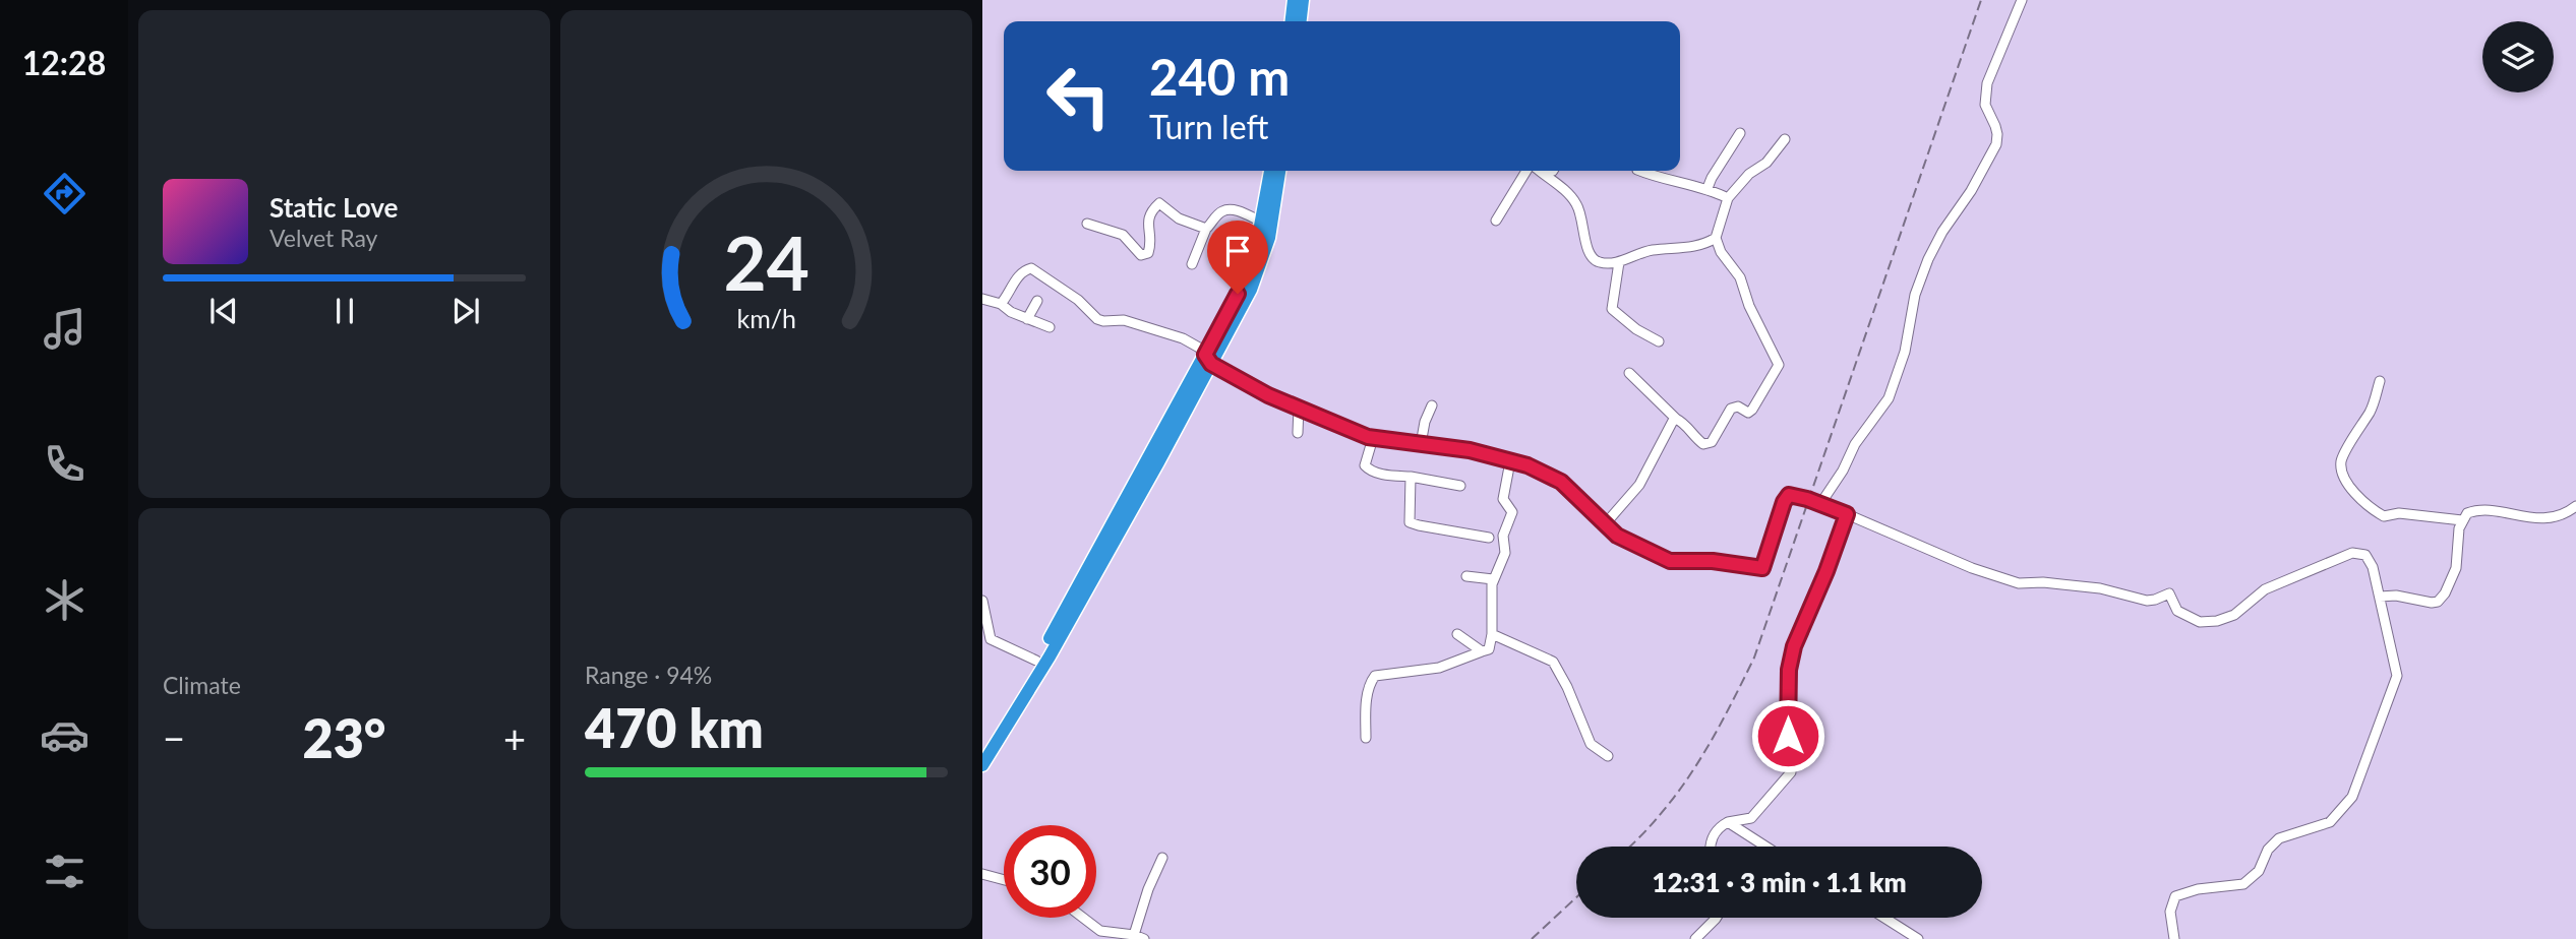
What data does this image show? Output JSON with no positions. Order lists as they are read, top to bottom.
{
  "page": {
    "tabs": "12:28",
    "turn": ["240 m", "Turn left"],
    "song": ["Static Love", "Velvet Ray"],
    "tile": [
      "Climate",
      ["Range · 94%", "470 km"]
    ],
    "heat": ["−", "23°", "+"],
    "limit": "30",
    "trip": "12:31 · 3 min · 1.1 km",
    "gauge": ["24", "km/h"]
  }
}
